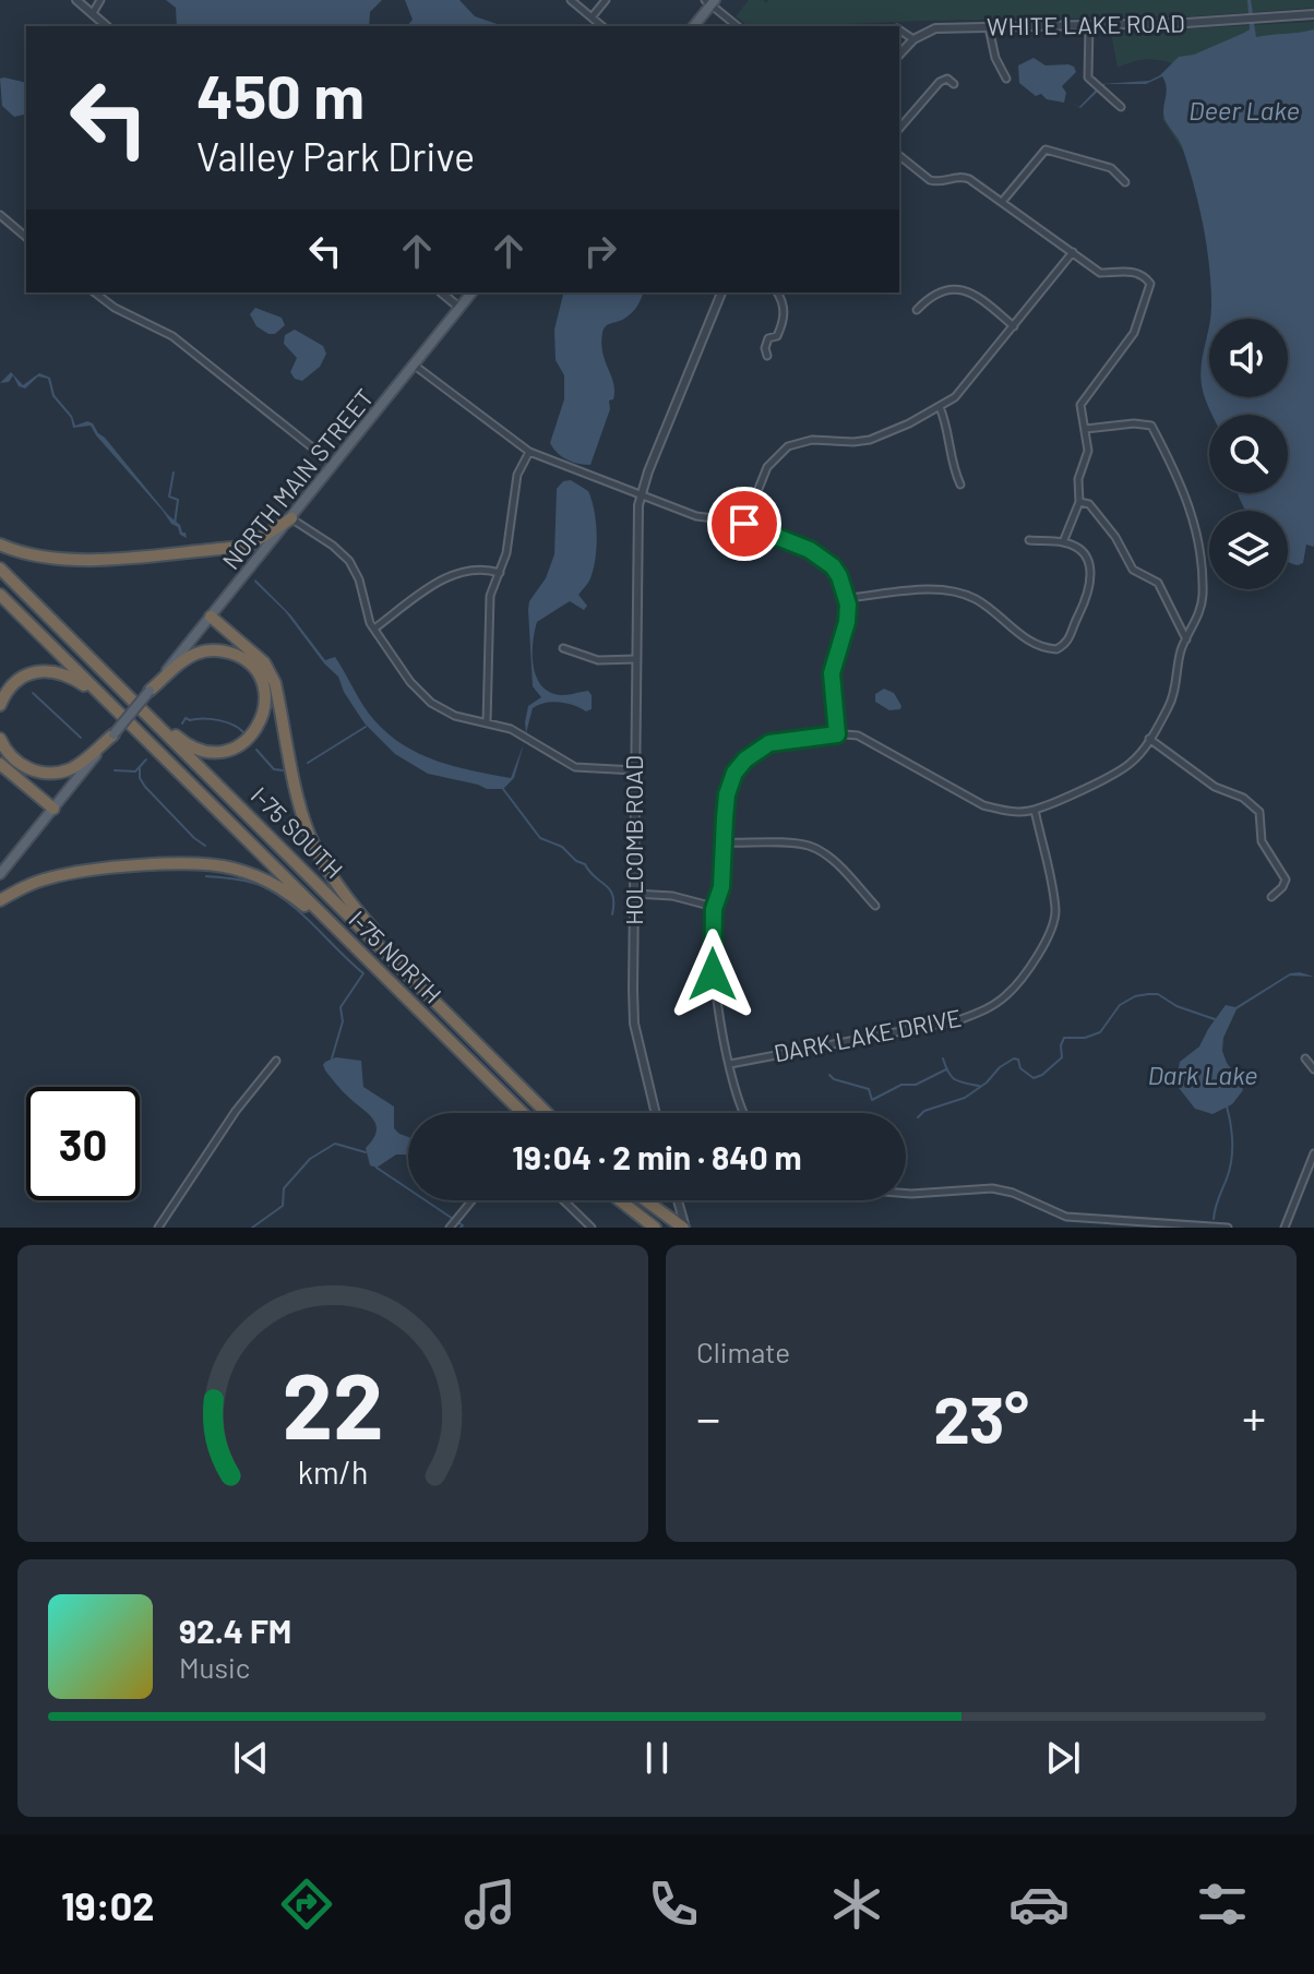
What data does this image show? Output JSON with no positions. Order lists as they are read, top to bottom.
{
  "streets": {
    "highway": ["I-75 SOUTH", "I-75 NORTH"],
    "main road": ["NORTH MAIN STREET"],
    "street": ["WHITE LAKE ROAD", "HOLCOMB ROAD", "DARK LAKE DRIVE"]
  },
  "water": ["Deer Lake", "Dark Lake"],
  "page": {
    "turn": ["450 m", "Valley Park Drive"],
    "limit": "30",
    "trip": "19:04 · 2 min · 840 m",
    "tile": "Climate",
    "heat": ["−", "23°", "+"],
    "song": ["92.4 FM", "Music"],
    "tabs": "19:02",
    "gauge": ["22", "km/h"]
  }
}
